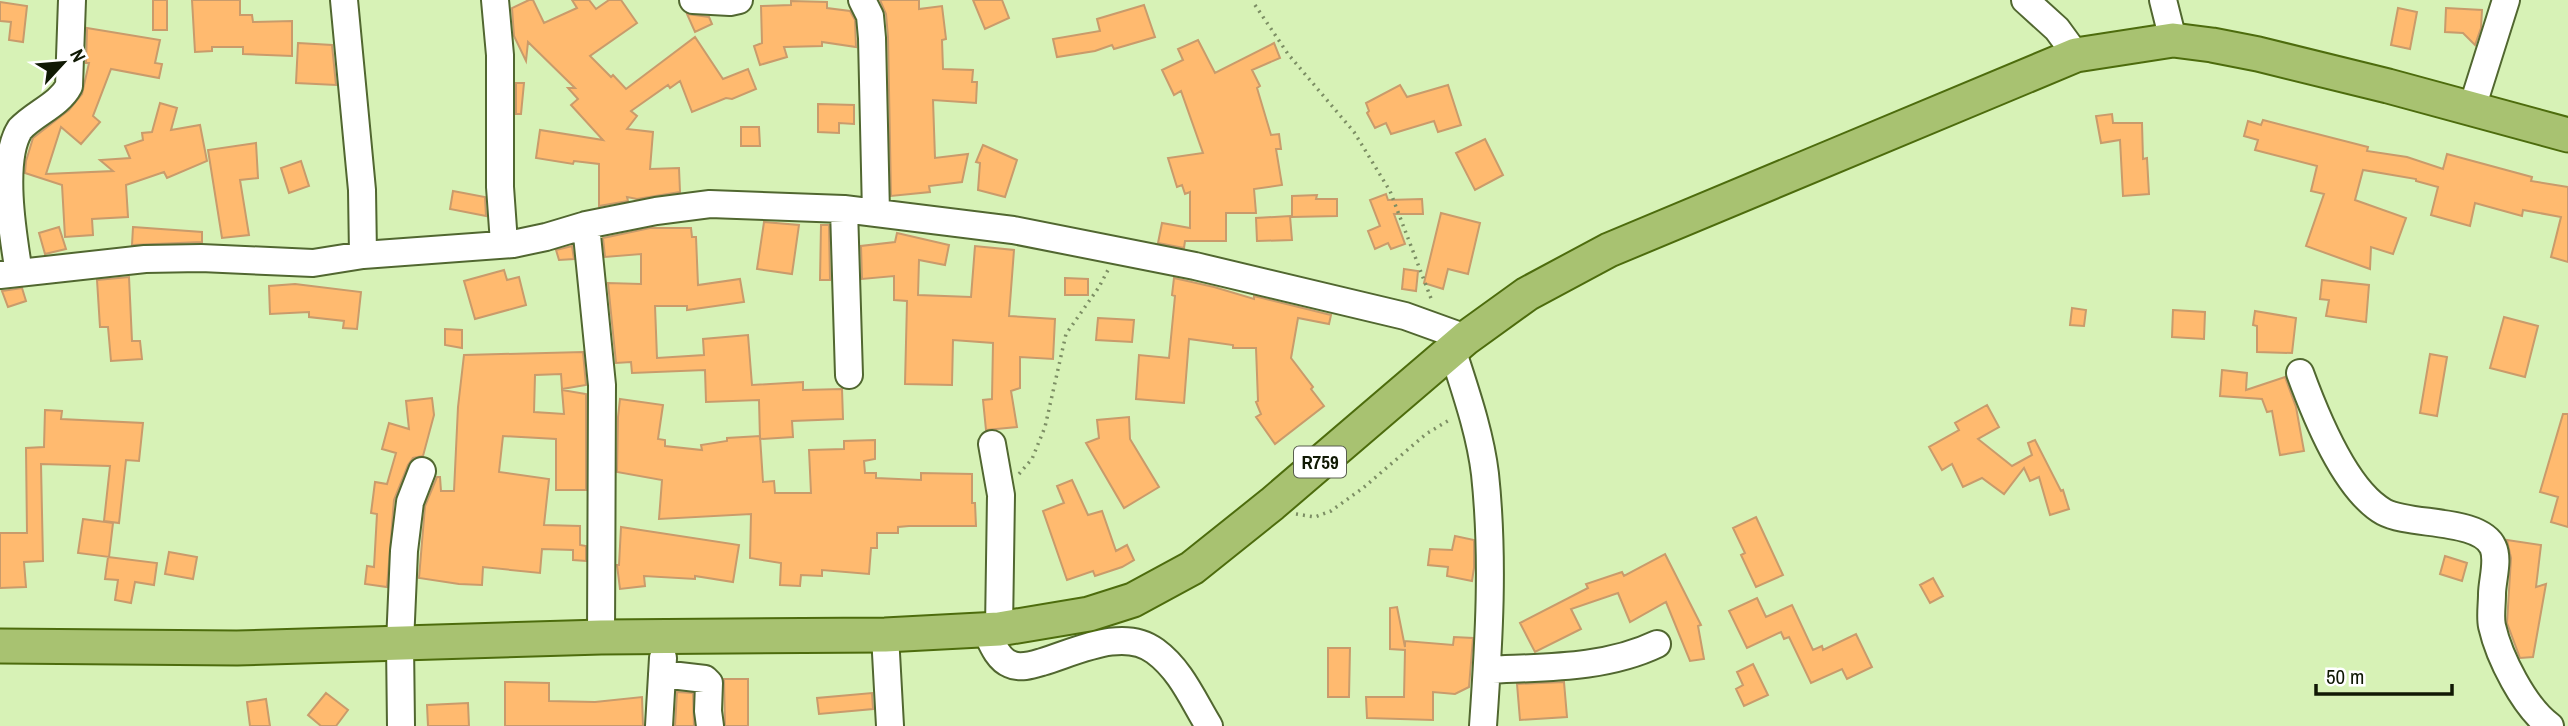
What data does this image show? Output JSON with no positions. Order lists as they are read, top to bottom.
{
  "streets": {
    "main road": ["R759"]
  },
  "scale_bar": "50 m",
  "north": "top right"
}
